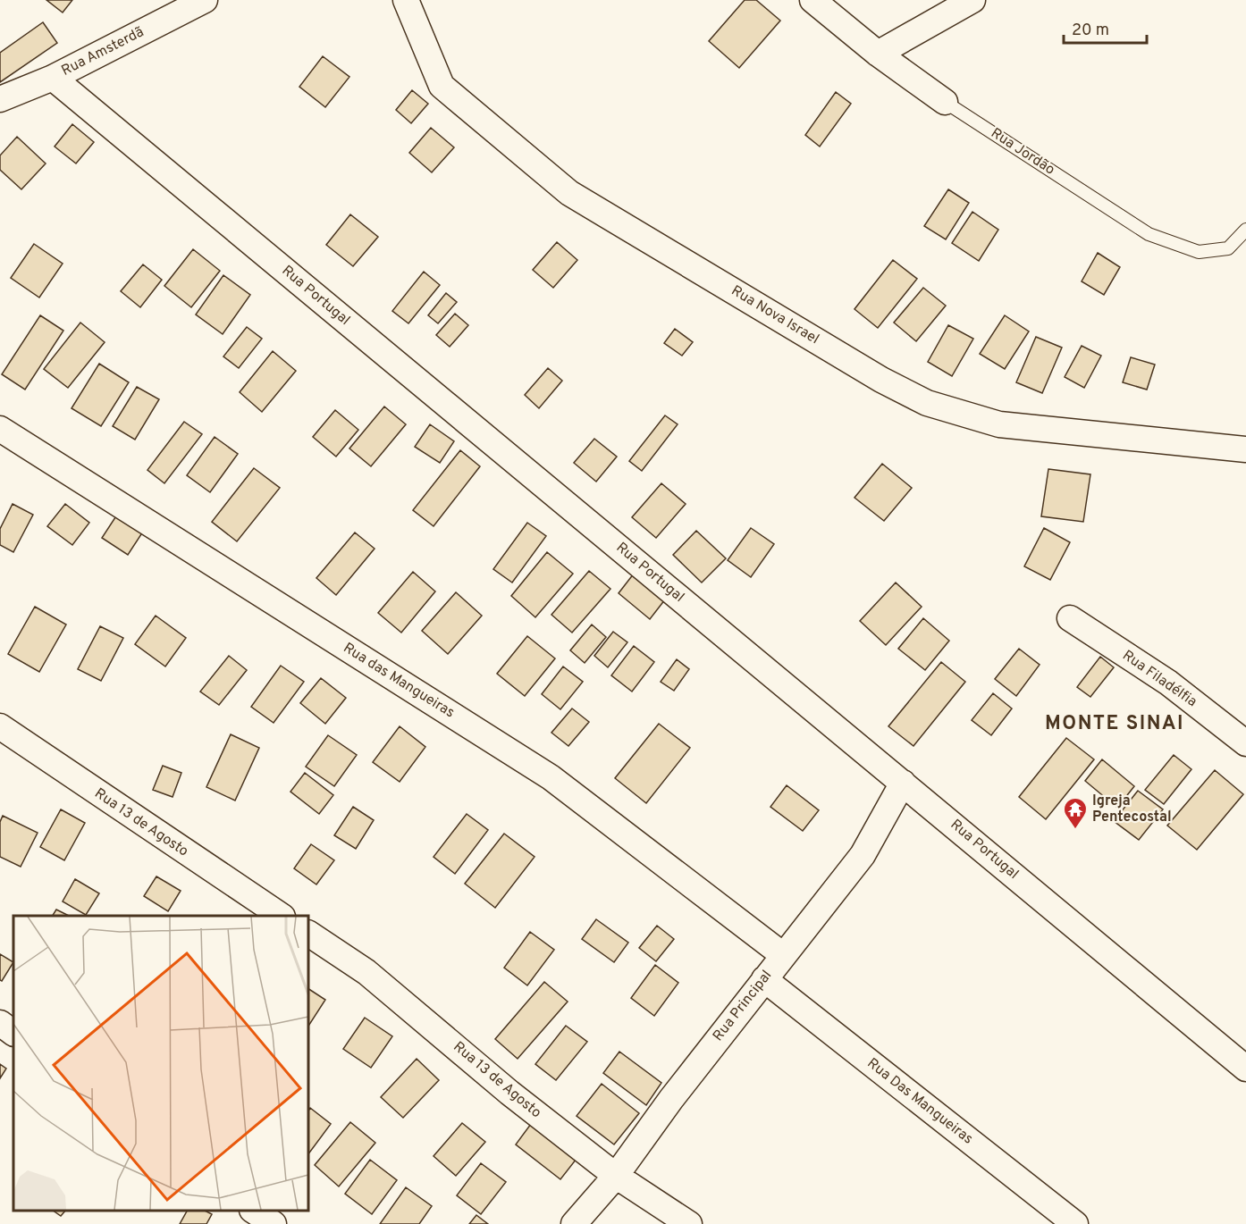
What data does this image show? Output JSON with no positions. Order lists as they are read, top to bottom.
{
  "streets": {
    "street": [
      "Rua Amsterdã",
      "Rua Jordão",
      "Rua Portugal",
      "Rua Nova Israel",
      "Rua Filadélfia",
      "Rua das Mangueiras",
      "Rua 13 de Agosto",
      "Rua Principal",
      "Rua Das Mangueiras"
    ]
  },
  "crossings": [
    ["Rua Amsterdã", "Rua Portugal"],
    ["Rua Portugal", "Rua Principal"],
    ["Rua das Mangueiras", "Rua Principal"],
    ["Rua 13 de Agosto", "Rua Principal"],
    ["Rua Principal", "Rua Das Mangueiras"]
  ],
  "districts": ["MONTE SINAI"],
  "places": {
    "temple": ["Igreja Pentecostal"]
  },
  "scale_bar": "20 m"
}
